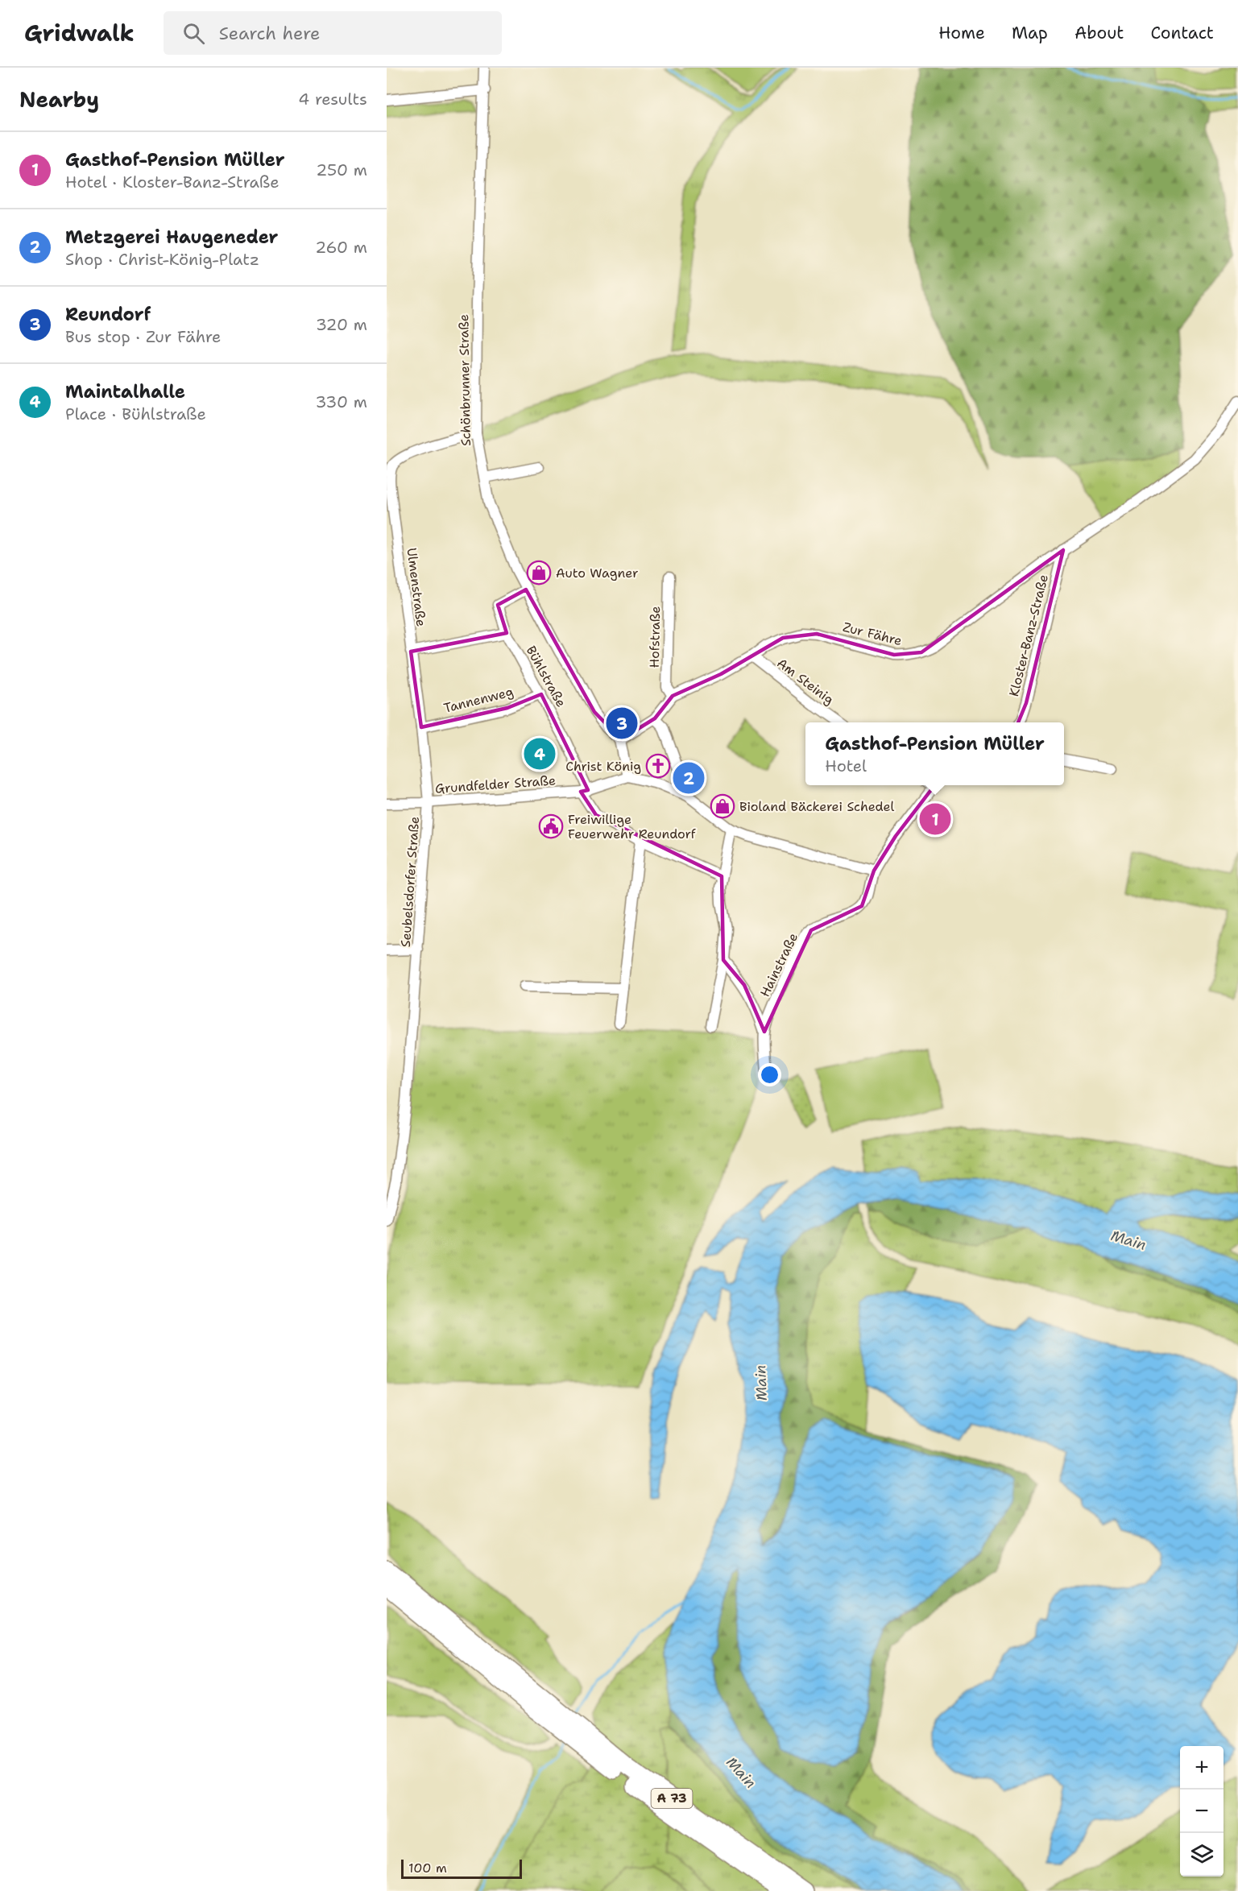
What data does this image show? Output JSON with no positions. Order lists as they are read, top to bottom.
{
  "streets": {
    "highway": ["A 73"],
    "street": [
      "Schönbrunner Straße",
      "Ulmenstraße",
      "Zur Fähre",
      "Kloster-Banz-Straße",
      "Hofstraße",
      "Bühlstraße",
      "Am Steinig",
      "Tannenweg",
      "Grundfelder Straße",
      "Seubelsdorfer Straße",
      "Hainstraße"
    ]
  },
  "crossings": [
    ["Schönbrunner Straße", "Ulmenstraße"],
    ["Schönbrunner Straße", "Zur Fähre"],
    ["Schönbrunner Straße", "Bühlstraße"],
    ["Ulmenstraße", "Tannenweg"],
    ["Ulmenstraße", "Grundfelder Straße"],
    ["Ulmenstraße", "Seubelsdorfer Straße"],
    ["Zur Fähre", "Kloster-Banz-Straße"],
    ["Zur Fähre", "Hofstraße"],
    ["Zur Fähre", "Am Steinig"],
    ["Bühlstraße", "Tannenweg"],
    ["Bühlstraße", "Grundfelder Straße"],
    ["Grundfelder Straße", "Seubelsdorfer Straße"]
  ],
  "water": ["Main"],
  "places": {
    "shop": ["Auto Wagner", "Bioland Bäckerei Schedel"],
    "church": ["Christ König"],
    "public building": ["Freiwillige Feuerwehr Reundorf"]
  },
  "scale_bar": "100 m",
  "page": {
    "header": "Gridwalk",
    "search": "Search here",
    "nav": [
      "Home",
      "Map",
      "About",
      "Contact"
    ],
    "heading": ["Nearby", "4 results"],
    "list": [
      {
        "mark": "1",
        "name": "Gasthof-Pension Müller",
        "note": "Hotel · Kloster-Banz-Straße",
        "value": "250 m"
      },
      {
        "mark": "2",
        "name": "Metzgerei Haugeneder",
        "note": "Shop · Christ-König-Platz",
        "value": "260 m"
      },
      {
        "mark": "3",
        "name": "Reundorf",
        "note": "Bus stop · Zur Fähre",
        "value": "320 m"
      },
      {
        "mark": "4",
        "name": "Maintalhalle",
        "note": "Place · Bühlstraße",
        "value": "330 m"
      }
    ],
    "pins": [
      "3",
      "4",
      "2",
      "1"
    ],
    "popup": ["Gasthof-Pension Müller", "Hotel"],
    "map_buttons": ["+", "−"],
    "scale": "100 m"
  }
}
